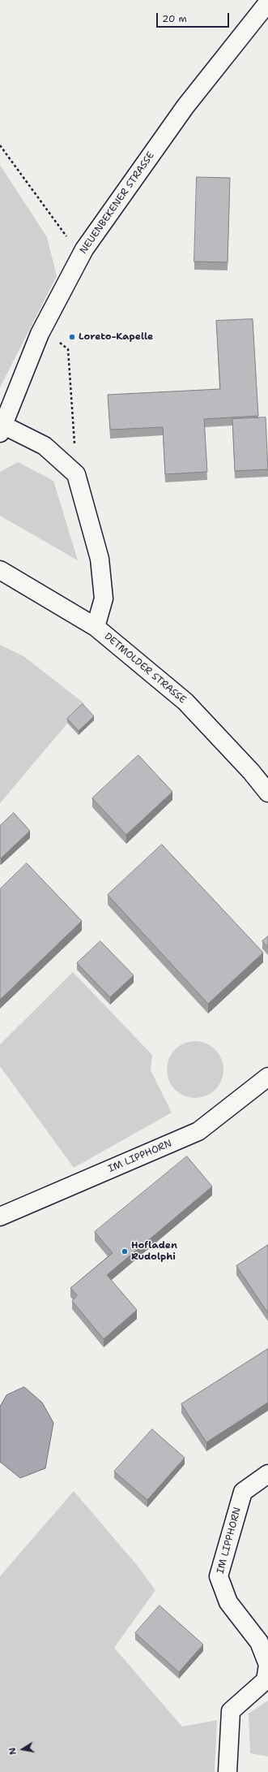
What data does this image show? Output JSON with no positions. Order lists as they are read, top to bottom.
{
  "streets": {
    "street": ["NEUENBEKENER STRASSE", "DETMOLDER STRASSE", "IM LIPPHORN"]
  },
  "places": ["Loreto-Kapelle", "Hofladen Rudolphi"],
  "scale_bar": "20 m",
  "north": "left"
}
